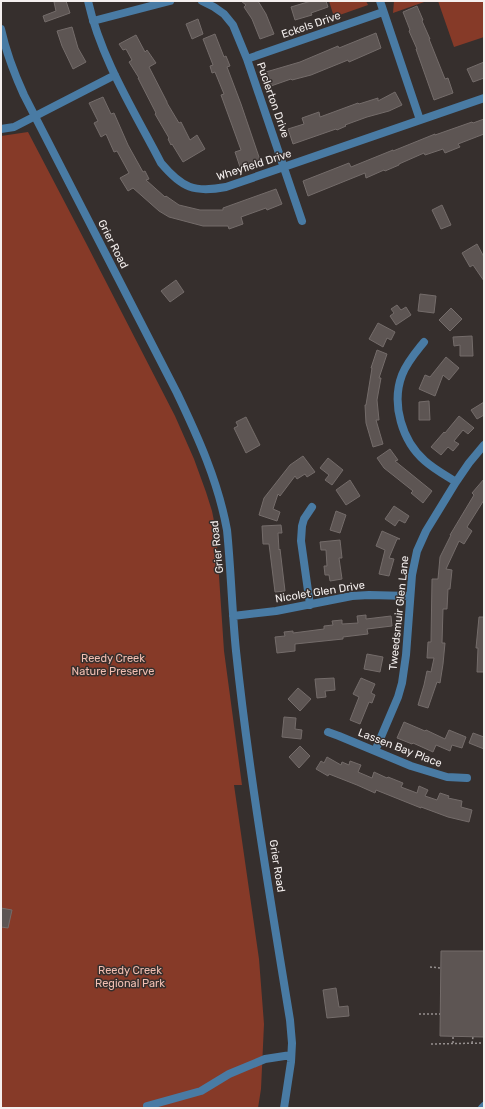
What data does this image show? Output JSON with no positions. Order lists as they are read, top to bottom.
{
  "streets": {
    "street": [
      "Eckels Drive",
      "Puclerton Drive",
      "Wheyfield Drive",
      "Grier Road",
      "Nicolet Glen Drive",
      "Tweedsmuir Glen Lane",
      "Lassen Bay Place"
    ]
  },
  "crossings": [
    ["Eckels Drive", "Puclerton Drive"],
    ["Puclerton Drive", "Wheyfield Drive"],
    ["Grier Road", "Nicolet Glen Drive"],
    ["Nicolet Glen Drive", "Tweedsmuir Glen Lane"],
    ["Tweedsmuir Glen Lane", "Lassen Bay Place"]
  ],
  "parks": ["Reedy Creek Nature Preserve", "Reedy Creek Regional Park"]
}
